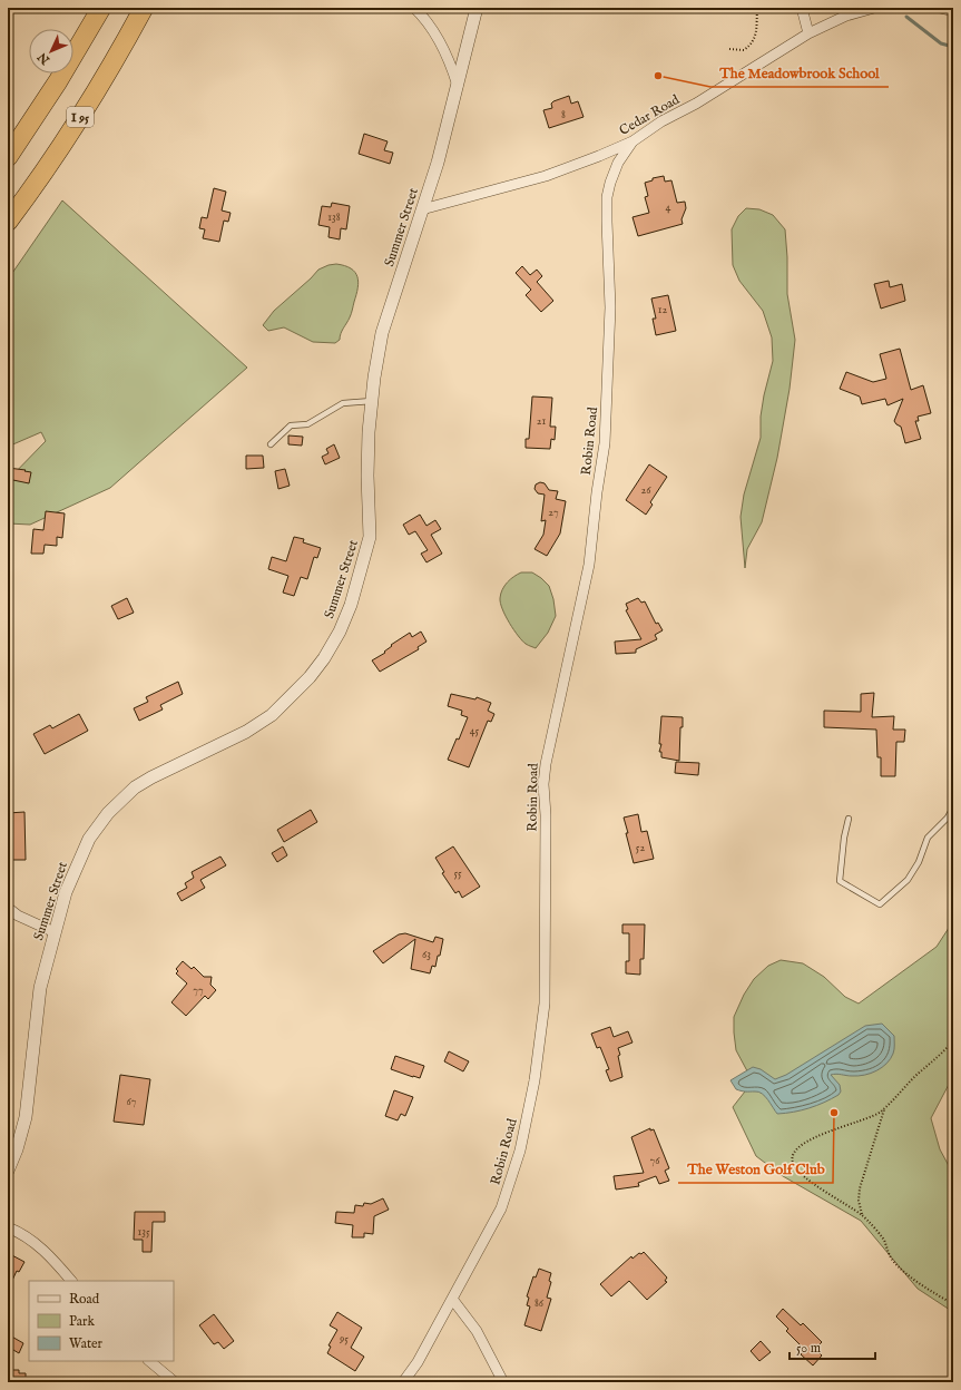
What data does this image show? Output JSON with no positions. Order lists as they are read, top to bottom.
{
  "streets": {
    "highway": ["I 95"],
    "street": ["Cedar Road", "Summer Street", "Robin Road"]
  },
  "crossings": [
    ["Cedar Road", "Summer Street"],
    ["Cedar Road", "Robin Road"]
  ],
  "places": ["The Meadowbrook School", "The Weston Golf Club"],
  "house_numbers": [
    "8",
    "4",
    "138",
    "12",
    "21",
    "26",
    "27",
    "45",
    "52",
    "55",
    "63",
    "77",
    "67",
    "76",
    "135",
    "86",
    "95"
  ],
  "legend": ["Road", "Park", "Water"],
  "scale_bar": "50 m",
  "north": "bottom left"
}
